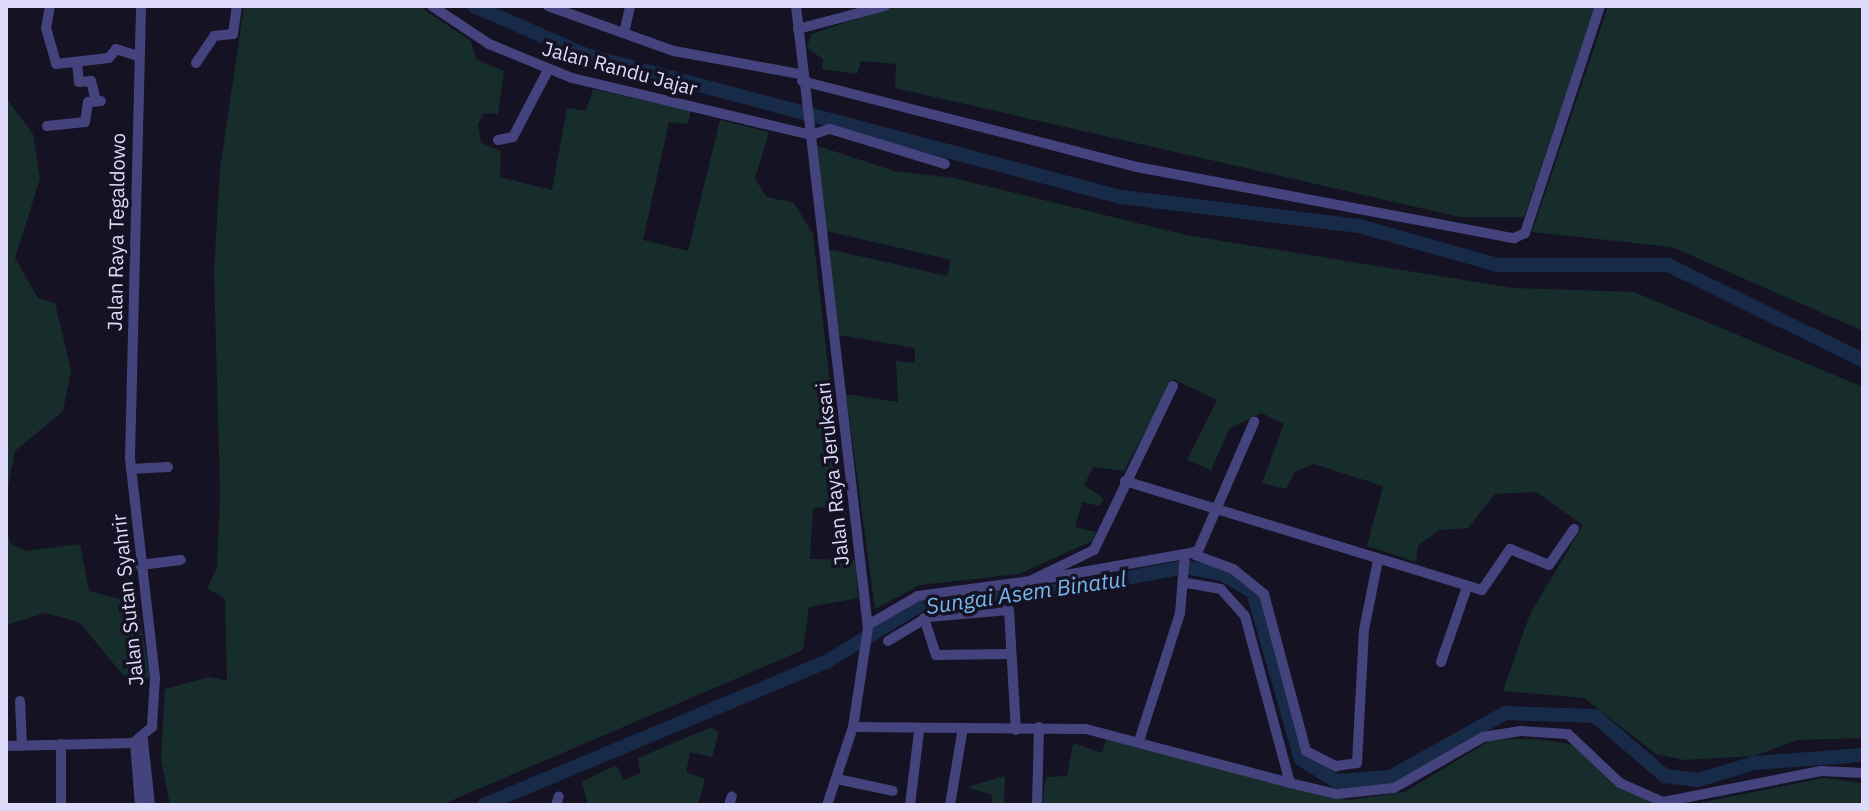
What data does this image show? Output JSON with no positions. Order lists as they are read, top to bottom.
{
  "streets": {
    "street": [
      "Jalan Randu Jajar",
      "Jalan Raya Tegaldowo",
      "Jalan Raya Jeruksari",
      "Jalan Sutan Syahrir"
    ]
  },
  "crossings": [
    ["Jalan Randu Jajar", "Jalan Raya Jeruksari"],
    ["Jalan Raya Tegaldowo", "Jalan Sutan Syahrir"]
  ],
  "water": ["Sungai Asem Binatul"]
}
